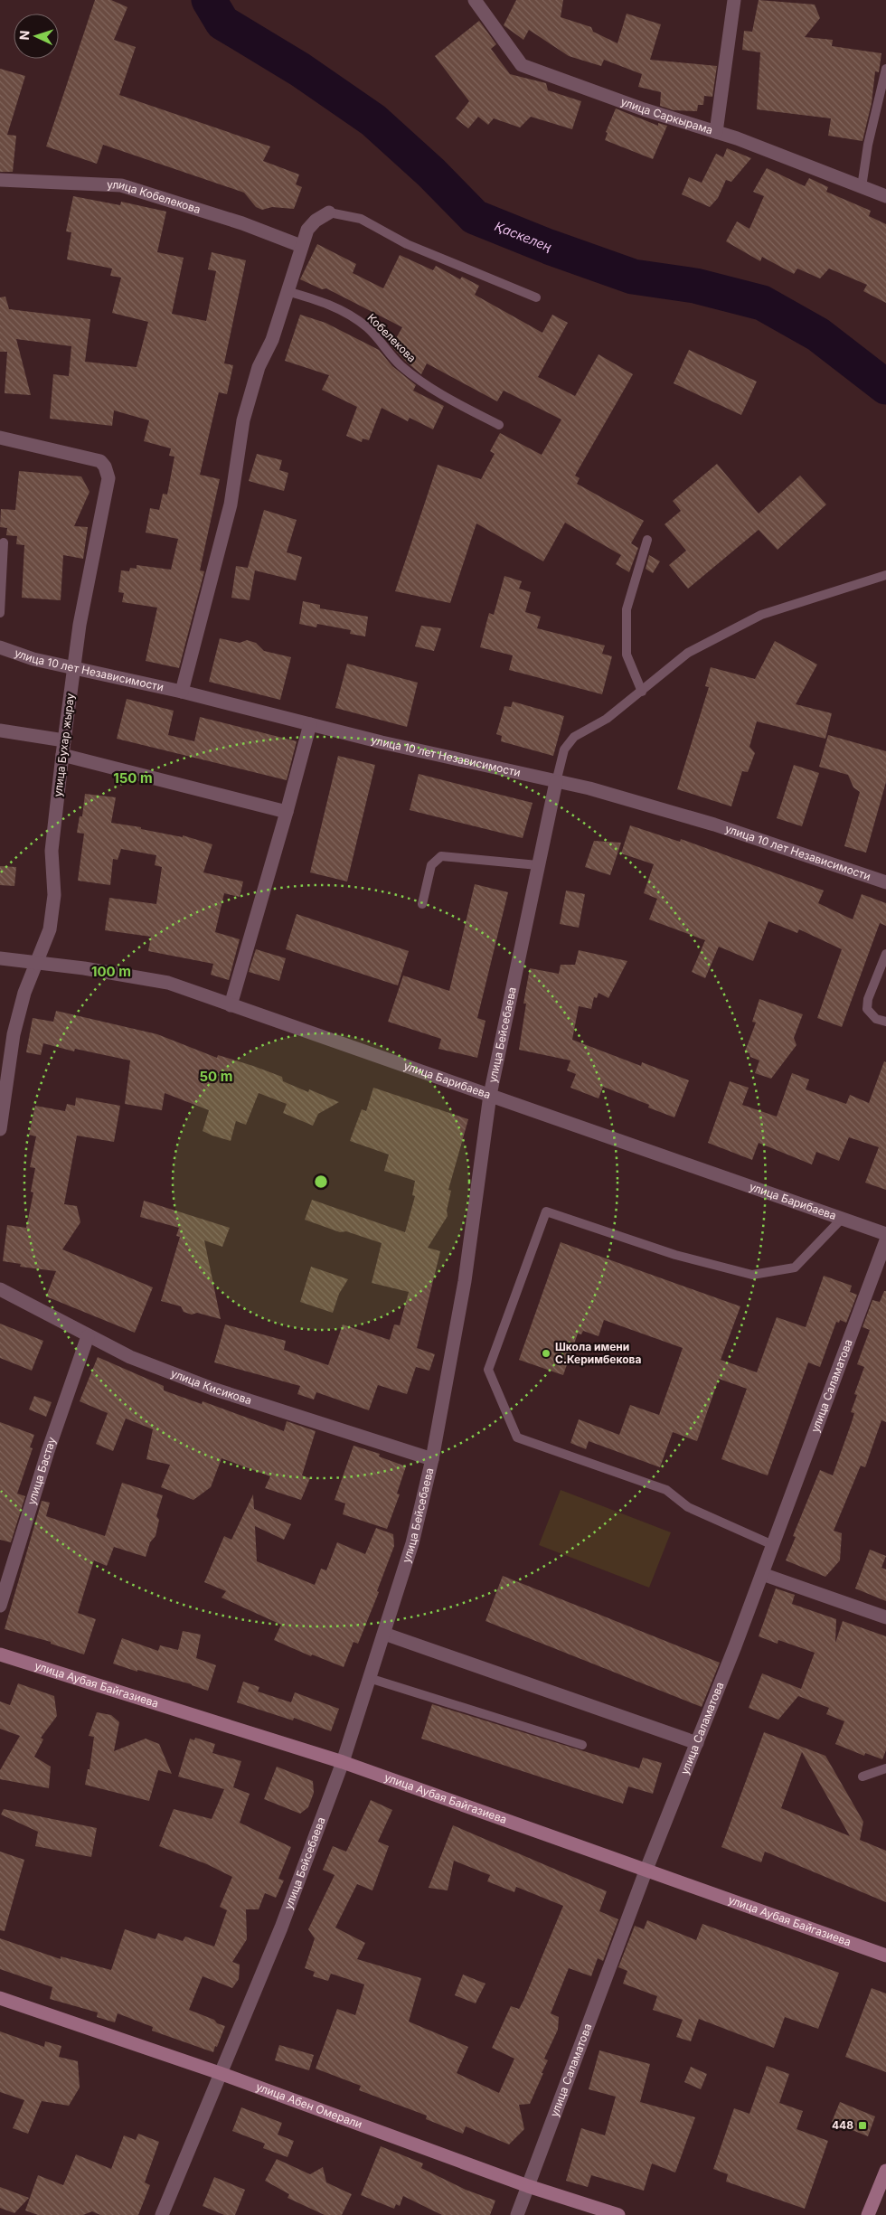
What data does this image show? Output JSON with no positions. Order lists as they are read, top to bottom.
{
  "streets": {
    "main road": ["улица Аубая Байгазиева", "улица Абен Омерали"],
    "street": [
      "улица Саркырама",
      "улица Кобелекова",
      "улица 10 лет Независимости",
      "улица Бухар жырау",
      "улица Бейсебаева",
      "улица Барибаева",
      "улица Саламатова",
      "улица Кисикова",
      "улица Бастау"
    ],
    "lane": ["Кобелекова"]
  },
  "crossings": [
    ["улица 10 лет Независимости", "улица Бухар жырау"],
    ["улица 10 лет Независимости", "улица Бейсебаева"],
    ["улица Бухар жырау", "улица Барибаева"],
    ["улица Бейсебаева", "улица Барибаева"],
    ["улица Бейсебаева", "улица Кисикова"],
    ["улица Бейсебаева", "улица Аубая Байгазиева"],
    ["улица Бейсебаева", "улица Абен Омерали"],
    ["улица Саламатова", "улица Аубая Байгазиева"],
    ["улица Саламатова", "улица Абен Омерали"],
    ["улица Кисикова", "улица Бастау"]
  ],
  "water": ["Қаскелең"],
  "places": {
    "other": ["Школа имени С.Керимбекова"],
    "transit": ["448"]
  },
  "north": "left",
  "rings": ["150 m", "100 m", "50 m"]
}
